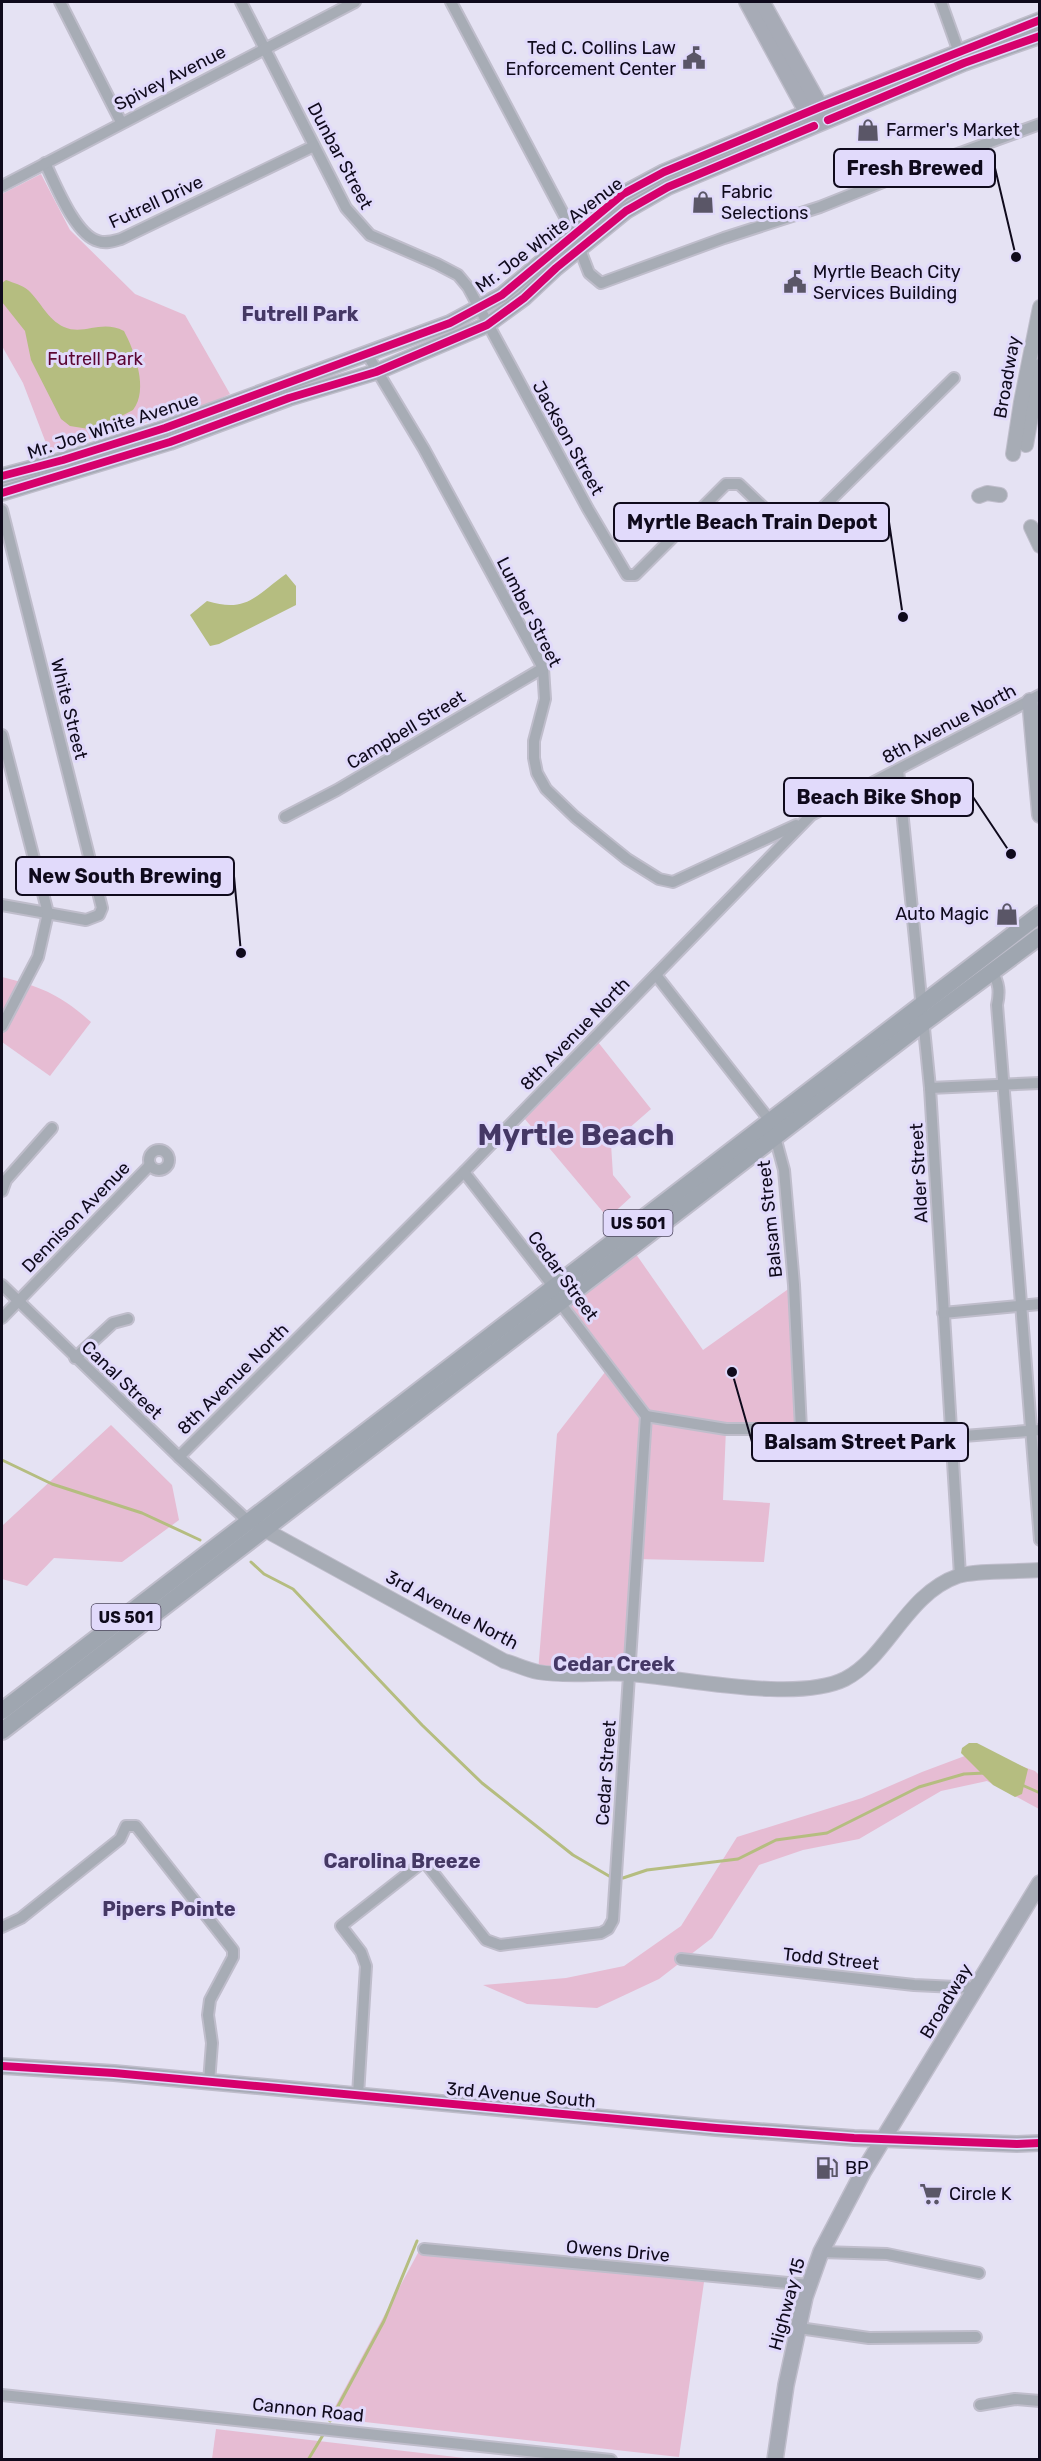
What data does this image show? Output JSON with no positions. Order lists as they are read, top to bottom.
{
  "streets": {
    "main road": [
      "Mr. Joe White Avenue",
      "Broadway",
      "US 501",
      "3rd Avenue South",
      "Highway 15"
    ],
    "street": [
      "Spivey Avenue",
      "Dunbar Street",
      "Futrell Drive",
      "Jackson Street",
      "Lumber Street",
      "White Street",
      "8th Avenue North",
      "Campbell Street",
      "Alder Street",
      "Dennison Avenue",
      "Balsam Street",
      "Cedar Street",
      "Canal Street",
      "3rd Avenue North",
      "Todd Street",
      "Owens Drive",
      "Cannon Road"
    ]
  },
  "crossings": [
    ["Spivey Avenue", "Dunbar Street"],
    ["Spivey Avenue", "Futrell Drive"],
    ["Dunbar Street", "Futrell Drive"],
    ["Dunbar Street", "Mr. Joe White Avenue"],
    ["Dunbar Street", "Jackson Street"],
    ["Mr. Joe White Avenue", "Jackson Street"],
    ["Mr. Joe White Avenue", "Lumber Street"],
    ["Broadway", "Todd Street"],
    ["Broadway", "3rd Avenue South"],
    ["Broadway", "Highway 15"],
    ["Lumber Street", "8th Avenue North"],
    ["Lumber Street", "Campbell Street"],
    ["8th Avenue North", "Alder Street"],
    ["8th Avenue North", "Balsam Street"],
    ["8th Avenue North", "Cedar Street"],
    ["8th Avenue North", "Canal Street"],
    ["Alder Street", "US 501"],
    ["Alder Street", "3rd Avenue North"],
    ["Dennison Avenue", "Canal Street"],
    ["Balsam Street", "US 501"],
    ["US 501", "Cedar Street"],
    ["US 501", "Canal Street"],
    ["US 501", "3rd Avenue North"],
    ["Cedar Street", "3rd Avenue North"],
    ["Cedar Street", "3rd Avenue South"],
    ["Canal Street", "3rd Avenue North"],
    ["3rd Avenue South", "Highway 15"],
    ["Owens Drive", "Highway 15"]
  ],
  "districts": [
    "Futrell Park",
    "Myrtle Beach",
    "Cedar Creek",
    "Carolina Breeze",
    "Pipers Pointe"
  ],
  "parks": ["Futrell Park"],
  "places": {
    "public building": ["Ted C. Collins Law Enforcement Center", "Myrtle Beach City Services Building"],
    "shop": ["Farmer's Market", "Fabric Selections", "Auto Magic"],
    "other": [
      "Fresh Brewed",
      "Myrtle Beach Train Depot",
      "Beach Bike Shop",
      "New South Brewing",
      "Balsam Street Park"
    ],
    "fuel station": ["BP"],
    "supermarket": ["Circle K"]
  }
}
